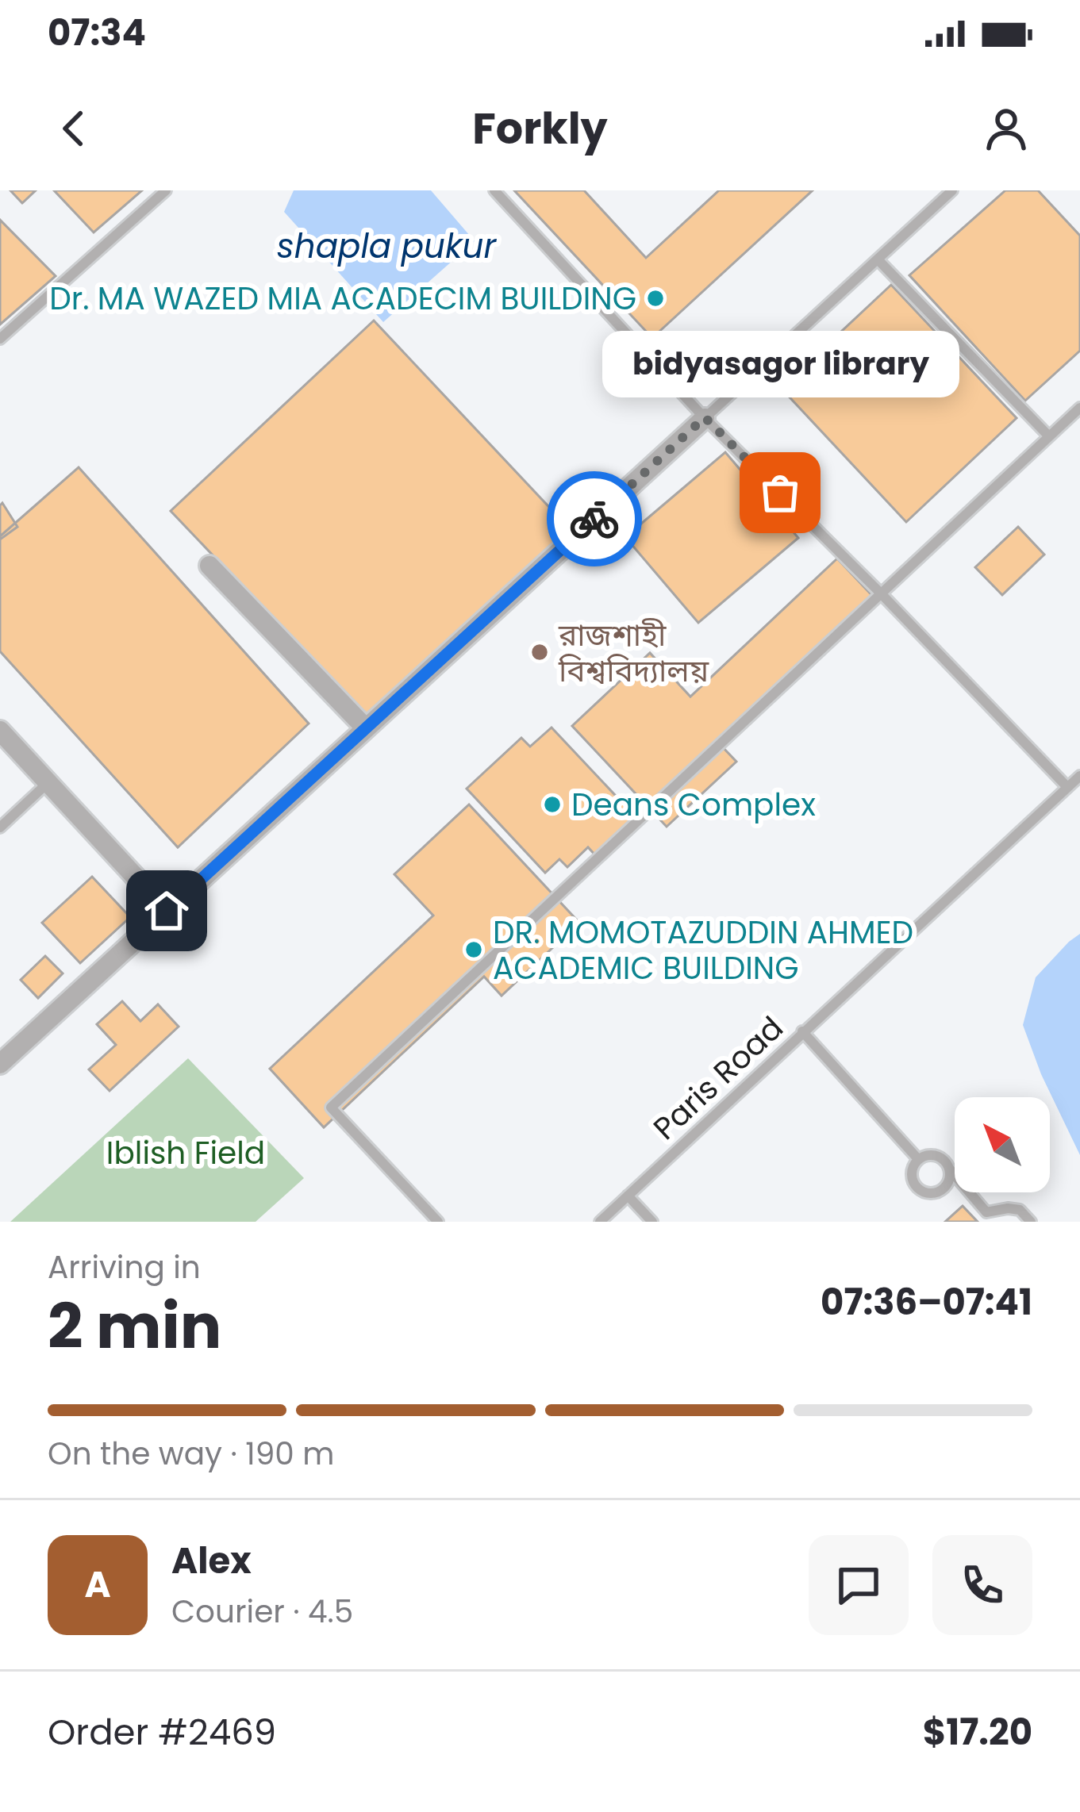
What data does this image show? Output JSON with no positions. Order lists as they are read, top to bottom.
{
  "streets": {
    "lane": ["Paris Road"]
  },
  "water": ["shapla pukur"],
  "parks": ["Iblish Field"],
  "places": [
    "Dr. MA WAZED MIA ACADECIM BUILDING",
    "bidyasagor library",
    "রাজশাহী বিশ্ববিদ্যালয়",
    "Deans Complex",
    "DR. MOMOTAZUDDIN AHMED ACADEMIC BUILDING"
  ],
  "north": "top left",
  "page": {
    "status": "07:34",
    "header": "Forkly",
    "bubble": "bidyasagor library",
    "heading": ["2 min", "Arriving in", "07:36–07:41"],
    "panel": [
      "Alex",
      "Courier · 4.5",
      "Order #2469",
      "$17.20"
    ],
    "bar": "On the way · 190 m",
    "round": "A"
  }
}
